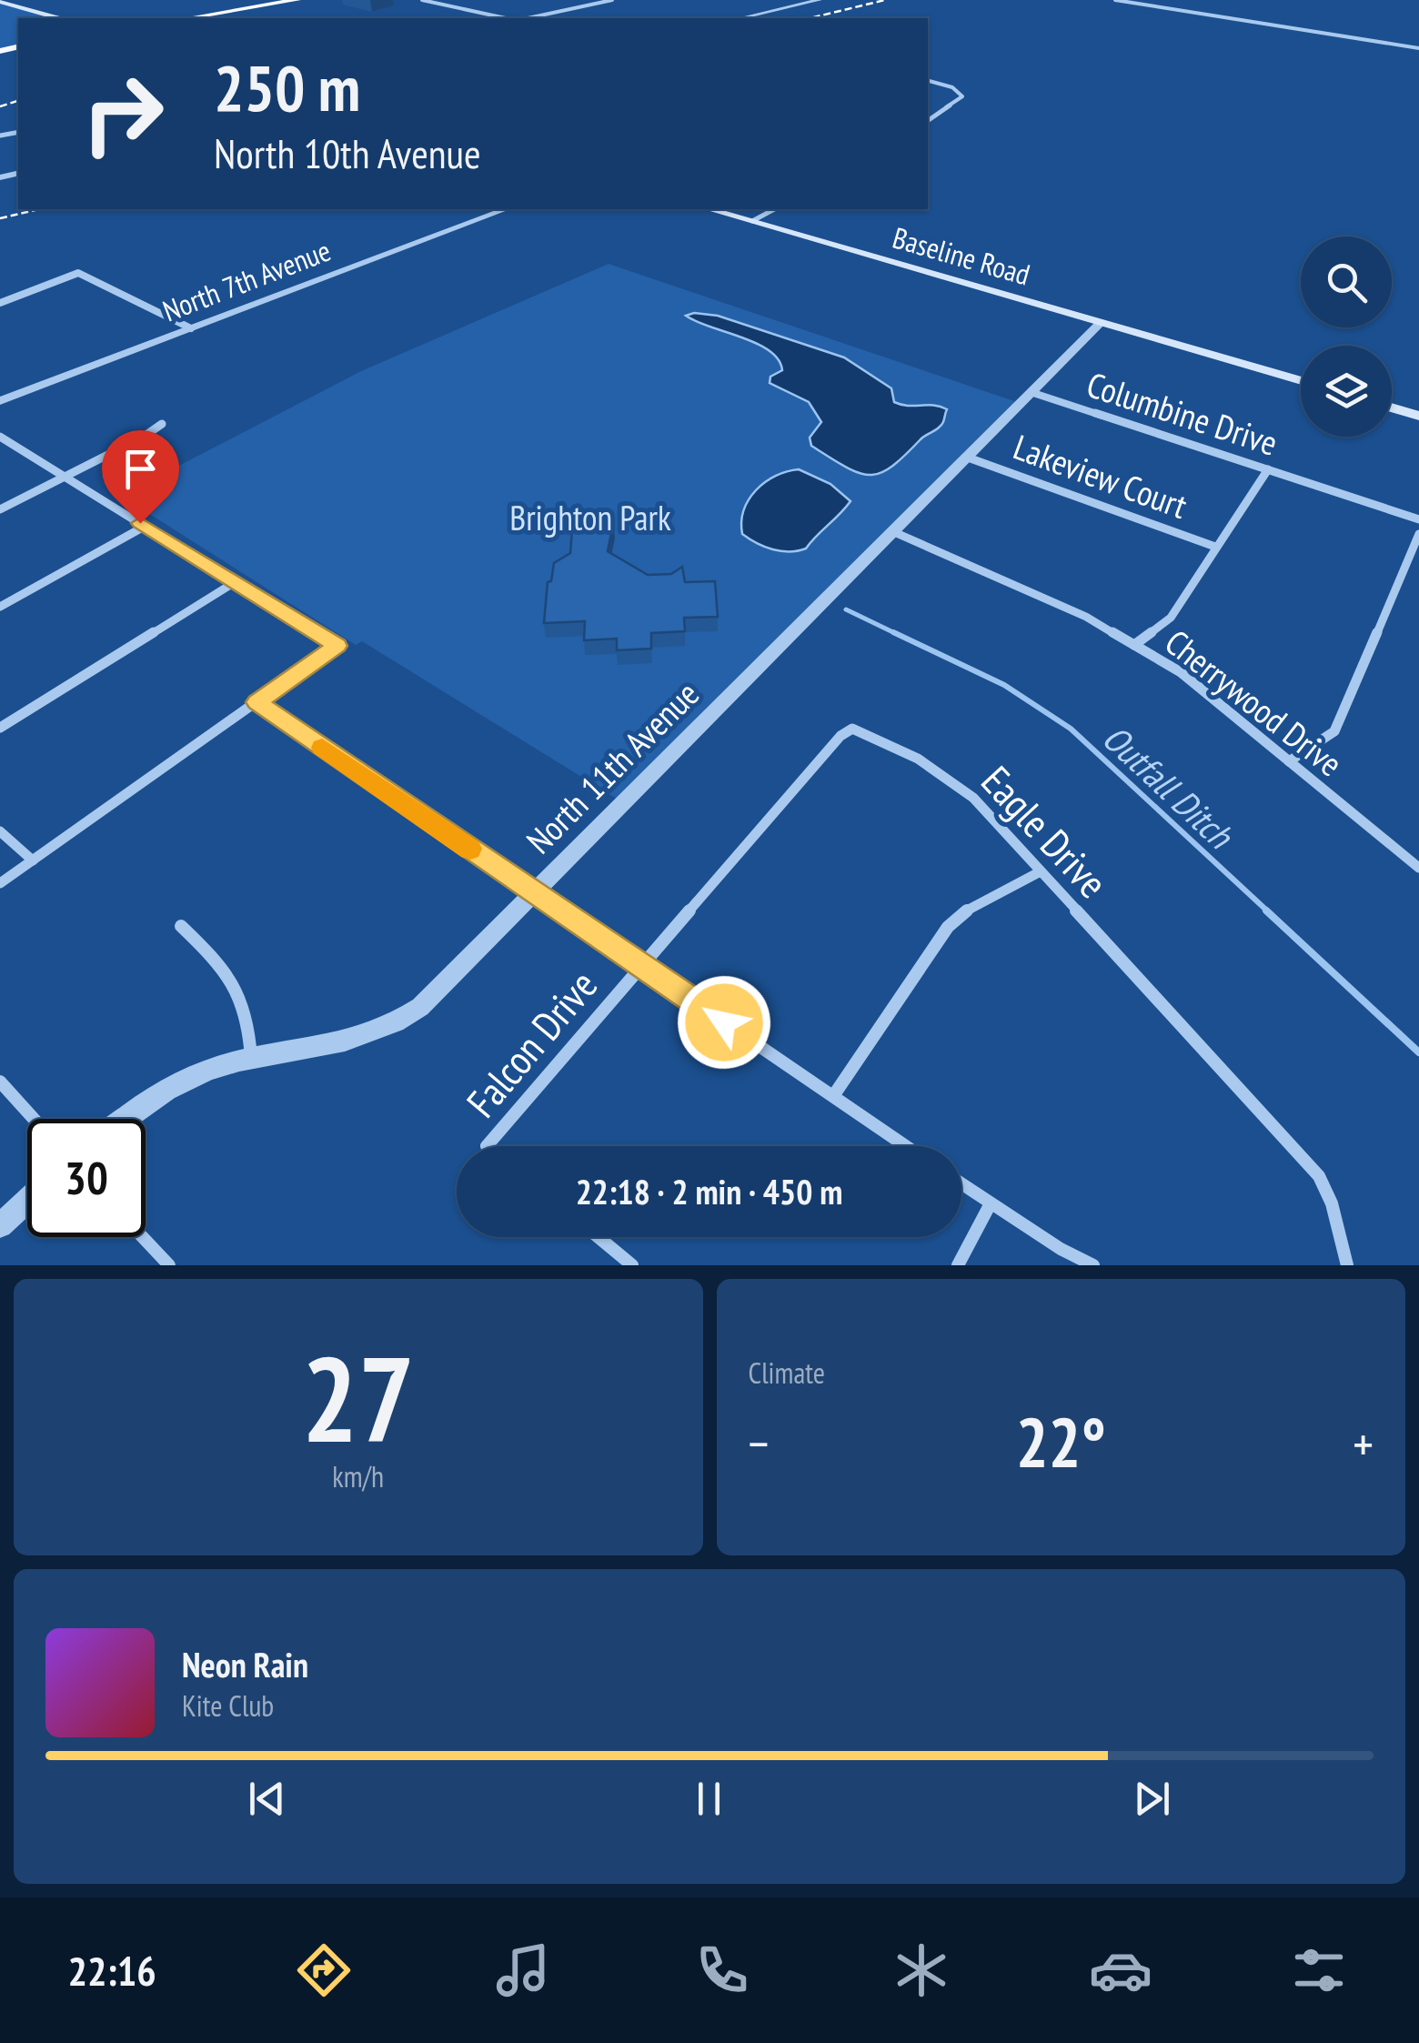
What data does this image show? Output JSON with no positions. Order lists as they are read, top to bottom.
{
  "streets": {
    "main road": ["Baseline Road"],
    "street": [
      "North 7th Avenue",
      "Columbine Drive",
      "Lakeview Court",
      "Cherrywood Drive",
      "North 11th Avenue",
      "Eagle Drive",
      "Falcon Drive"
    ]
  },
  "crossings": [
    ["Baseline Road", "North 11th Avenue"],
    ["Columbine Drive", "North 11th Avenue"],
    ["Lakeview Court", "North 11th Avenue"],
    ["Cherrywood Drive", "North 11th Avenue"],
    ["Eagle Drive", "Falcon Drive"]
  ],
  "water": ["Outfall Ditch"],
  "parks": ["Brighton Park"],
  "page": {
    "turn": ["250 m", "North 10th Avenue"],
    "limit": "30",
    "trip": "22:18 · 2 min · 450 m",
    "tile": [
      ["27", "km/h"],
      "Climate"
    ],
    "heat": ["−", "22°", "+"],
    "song": ["Neon Rain", "Kite Club"],
    "tabs": "22:16"
  }
}
